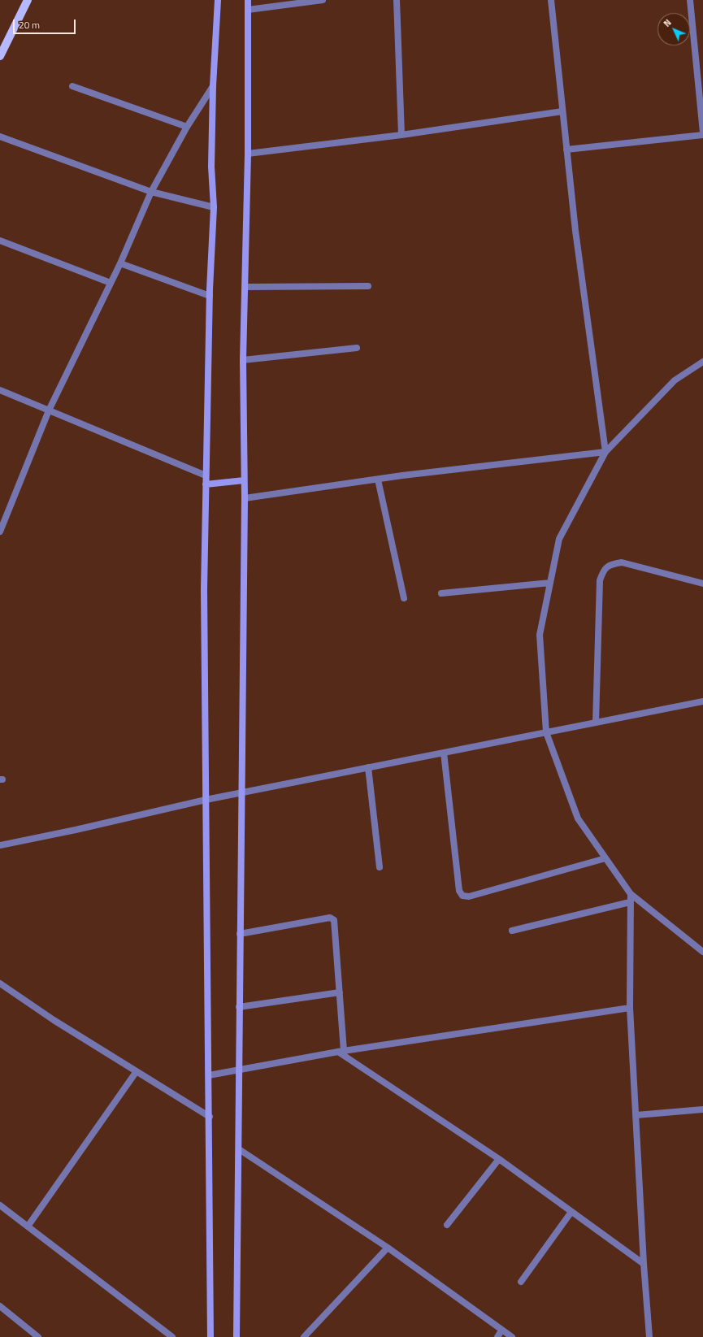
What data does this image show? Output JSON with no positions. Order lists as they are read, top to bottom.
{
  "scale_bar": "20 m",
  "north": "top left"
}
